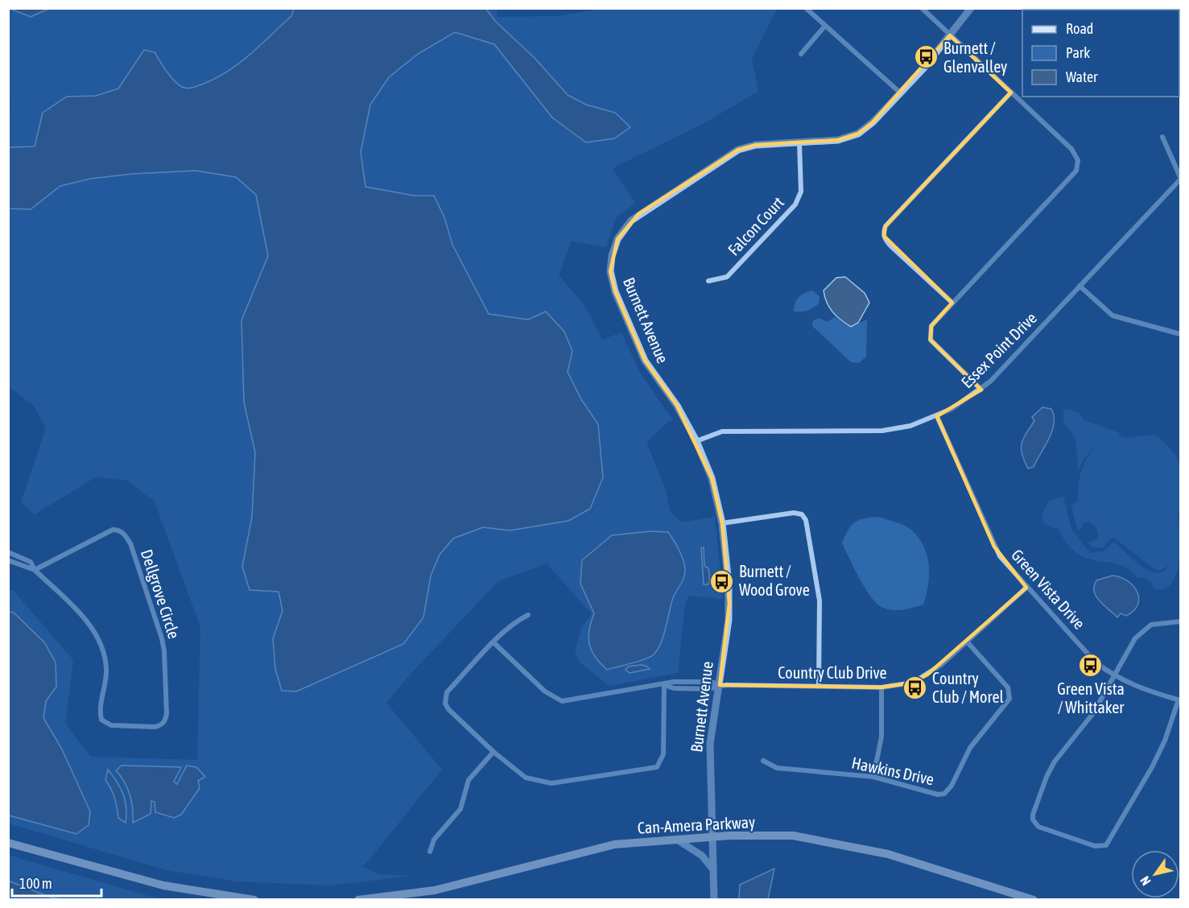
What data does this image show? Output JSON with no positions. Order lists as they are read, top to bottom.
{
  "streets": {
    "main road": ["Can-Amera Parkway"],
    "street": [
      "Falcon Court",
      "Burnett Avenue",
      "Essex Point Drive",
      "Green Vista Drive",
      "Dellgrove Circle",
      "Country Club Drive",
      "Hawkins Drive"
    ]
  },
  "crossings": [
    ["Falcon Court", "Burnett Avenue"],
    ["Burnett Avenue", "Essex Point Drive"],
    ["Burnett Avenue", "Country Club Drive"],
    ["Burnett Avenue", "Can-Amera Parkway"],
    ["Essex Point Drive", "Green Vista Drive"],
    ["Green Vista Drive", "Country Club Drive"],
    ["Country Club Drive", "Hawkins Drive"]
  ],
  "places": {
    "bus stop": [
      "Burnett / Glenvalley",
      "Burnett / Wood Grove",
      "Green Vista / Whittaker",
      "Country Club / Morel"
    ]
  },
  "legend": ["Road", "Park", "Water"],
  "scale_bar": "100 m",
  "north": "bottom left"
}
